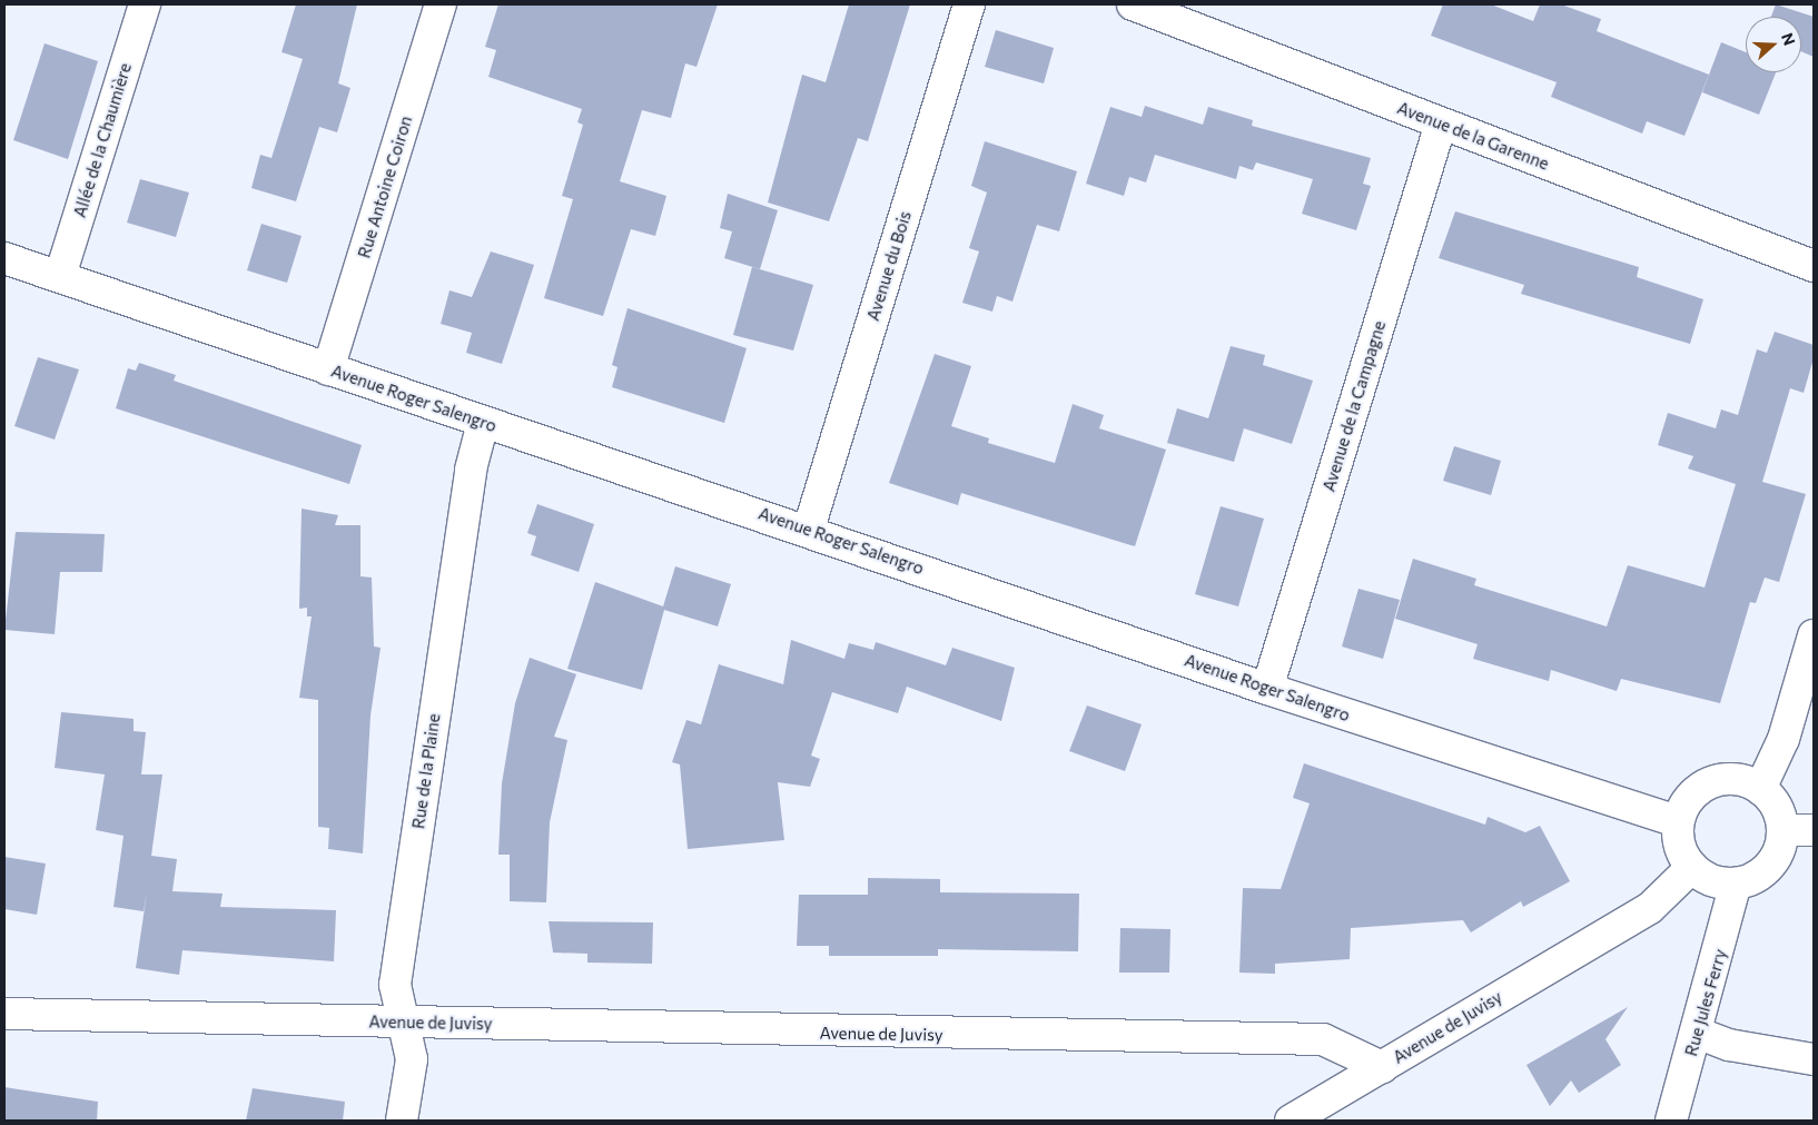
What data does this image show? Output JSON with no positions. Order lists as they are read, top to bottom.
{
  "streets": {
    "street": [
      "Avenue de la Garenne",
      "Allée de la Chaumière",
      "Rue Antoine Coiron",
      "Avenue du Bois",
      "Avenue Roger Salengro",
      "Avenue de la Campagne",
      "Rue de la Plaine",
      "Rue Jules Ferry",
      "Avenue de Juvisy"
    ]
  },
  "crossings": [
    ["Avenue de la Garenne", "Avenue de la Campagne"],
    ["Allée de la Chaumière", "Avenue Roger Salengro"],
    ["Rue Antoine Coiron", "Avenue Roger Salengro"],
    ["Avenue du Bois", "Avenue Roger Salengro"],
    ["Avenue Roger Salengro", "Avenue de la Campagne"],
    ["Avenue Roger Salengro", "Rue de la Plaine"],
    ["Avenue Roger Salengro", "Rue Jules Ferry"],
    ["Avenue Roger Salengro", "Avenue de Juvisy"],
    ["Rue de la Plaine", "Avenue de Juvisy"],
    ["Rue Jules Ferry", "Avenue de Juvisy"]
  ],
  "north": "right"
}
